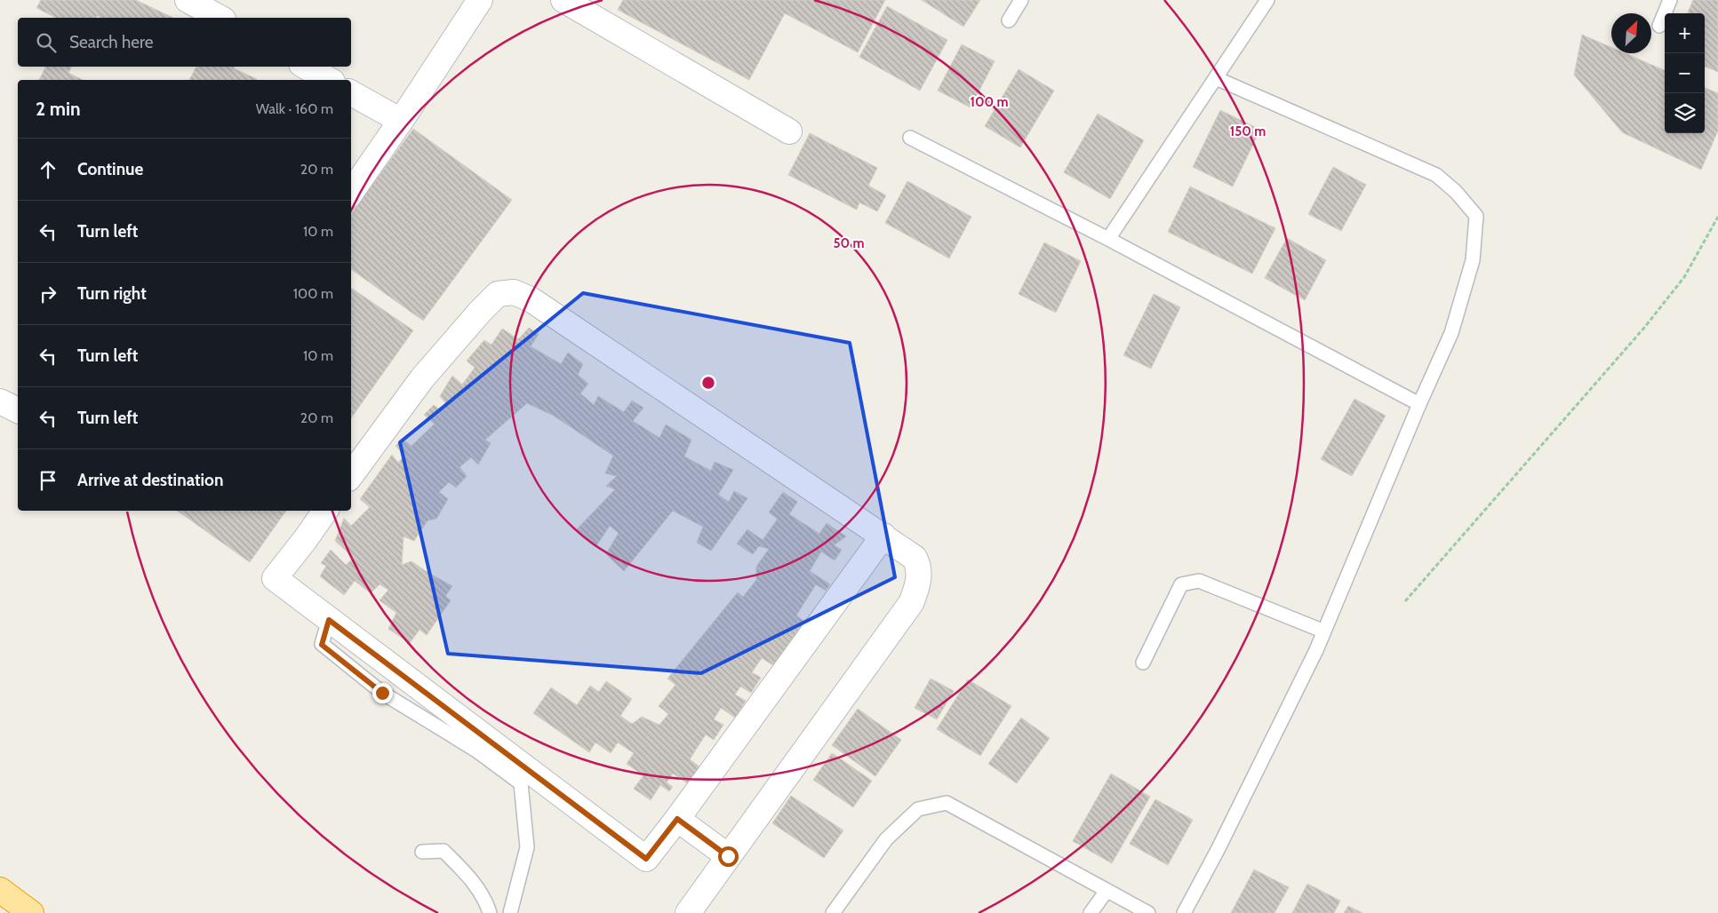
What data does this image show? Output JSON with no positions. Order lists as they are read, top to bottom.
{
  "north": "top right",
  "page": {
    "map_buttons": ["+", "−"],
    "search": "Search here",
    "heading": ["2 min", "Walk · 160 m"],
    "list": [
      ["Continue", "20 m"],
      ["Turn left", "10 m"],
      ["Turn right", "100 m"],
      ["Turn left", "10 m"],
      ["Turn left", "20 m"],
      "Arrive at destination"
    ]
  },
  "rings": ["100 m", "150 m", "50 m"]
}
